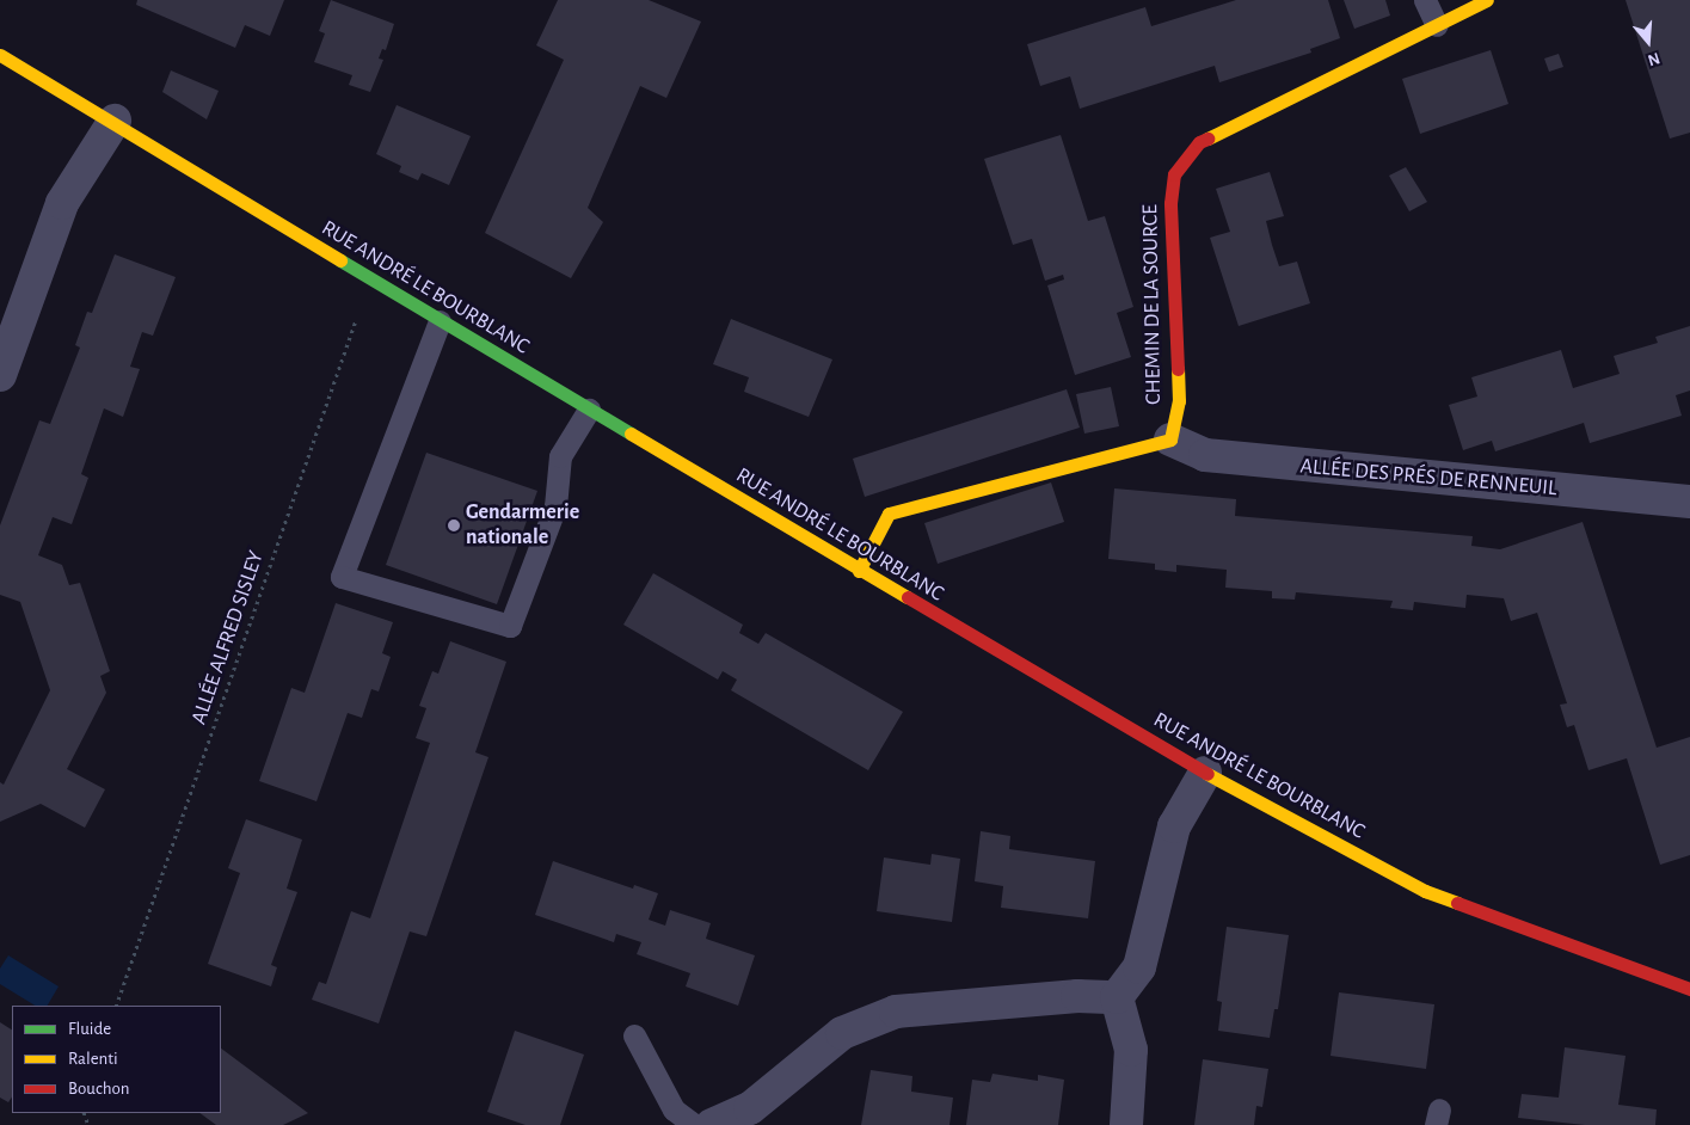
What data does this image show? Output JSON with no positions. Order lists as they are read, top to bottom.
{
  "streets": {
    "street": ["RUE ANDRÉ LE BOURBLANC", "CHEMIN DE LA SOURCE", "ALLÉE DES PRÉS DE RENNEUIL"],
    "path": ["ALLÉE ALFRED SISLEY"]
  },
  "crossings": [
    ["RUE ANDRÉ LE BOURBLANC", "ALLÉE ALFRED SISLEY"],
    ["CHEMIN DE LA SOURCE", "ALLÉE DES PRÉS DE RENNEUIL"]
  ],
  "places": ["Gendarmerie nationale"],
  "legend": ["Fluide", "Ralenti", "Bouchon"],
  "north": "bottom"
}
